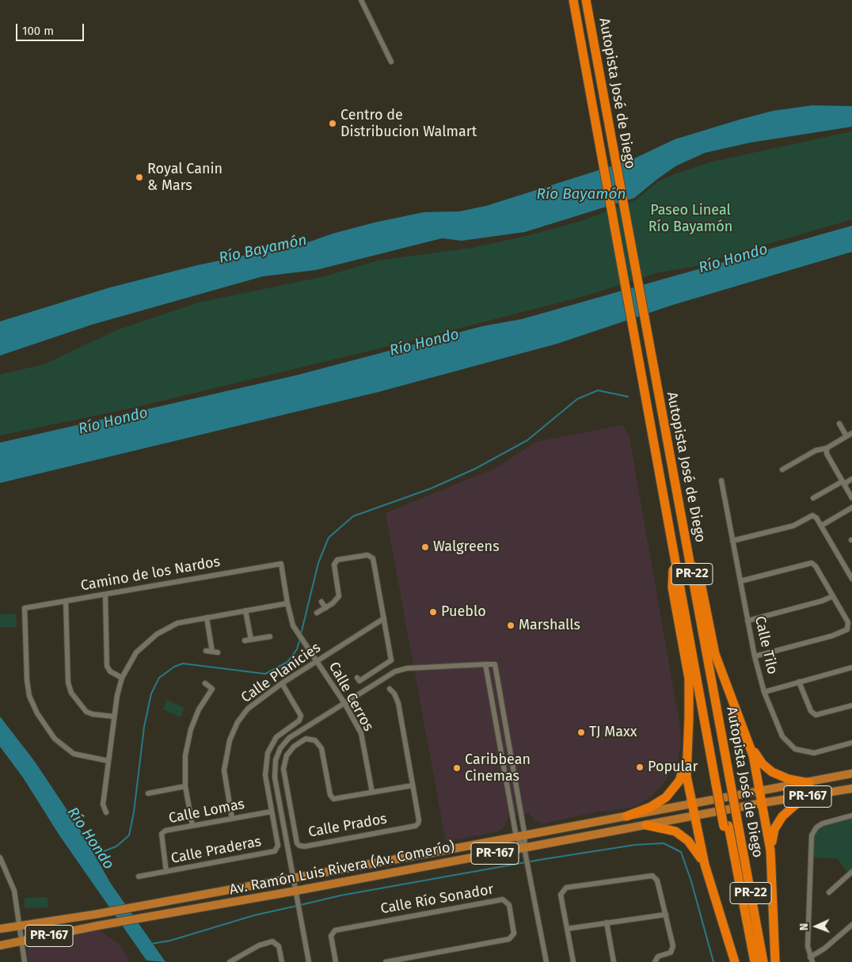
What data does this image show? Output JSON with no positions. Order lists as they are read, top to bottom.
{
  "streets": {
    "highway": ["Autopista José de Diego", "PR-22"],
    "main road": ["PR-167", "Av. Ramón Luis Rivera (Av. Comerío)"],
    "street": [
      "Camino de los Nardos",
      "Calle Tilo",
      "Calle Planicies",
      "Calle Cerros",
      "Calle Lomas",
      "Calle Prados",
      "Calle Praderas",
      "Calle Río Sonador"
    ]
  },
  "crossings": [
    ["Camino de los Nardos", "Calle Cerros"],
    ["Calle Planicies", "Calle Cerros"],
    ["Calle Planicies", "Calle Lomas"],
    ["Calle Planicies", "Calle Praderas"],
    ["Calle Cerros", "Calle Prados"],
    ["Calle Lomas", "Calle Praderas"]
  ],
  "water": ["Río Bayamón", "Río Hondo"],
  "parks": ["Paseo Lineal Río Bayamón"],
  "places": [
    "Centro de Distribucion Walmart",
    "Royal Canin & Mars",
    "Walgreens",
    "Pueblo",
    "Marshalls",
    "TJ Maxx",
    "Popular",
    "Caribbean Cinemas"
  ],
  "scale_bar": "100 m",
  "north": "left"
}
